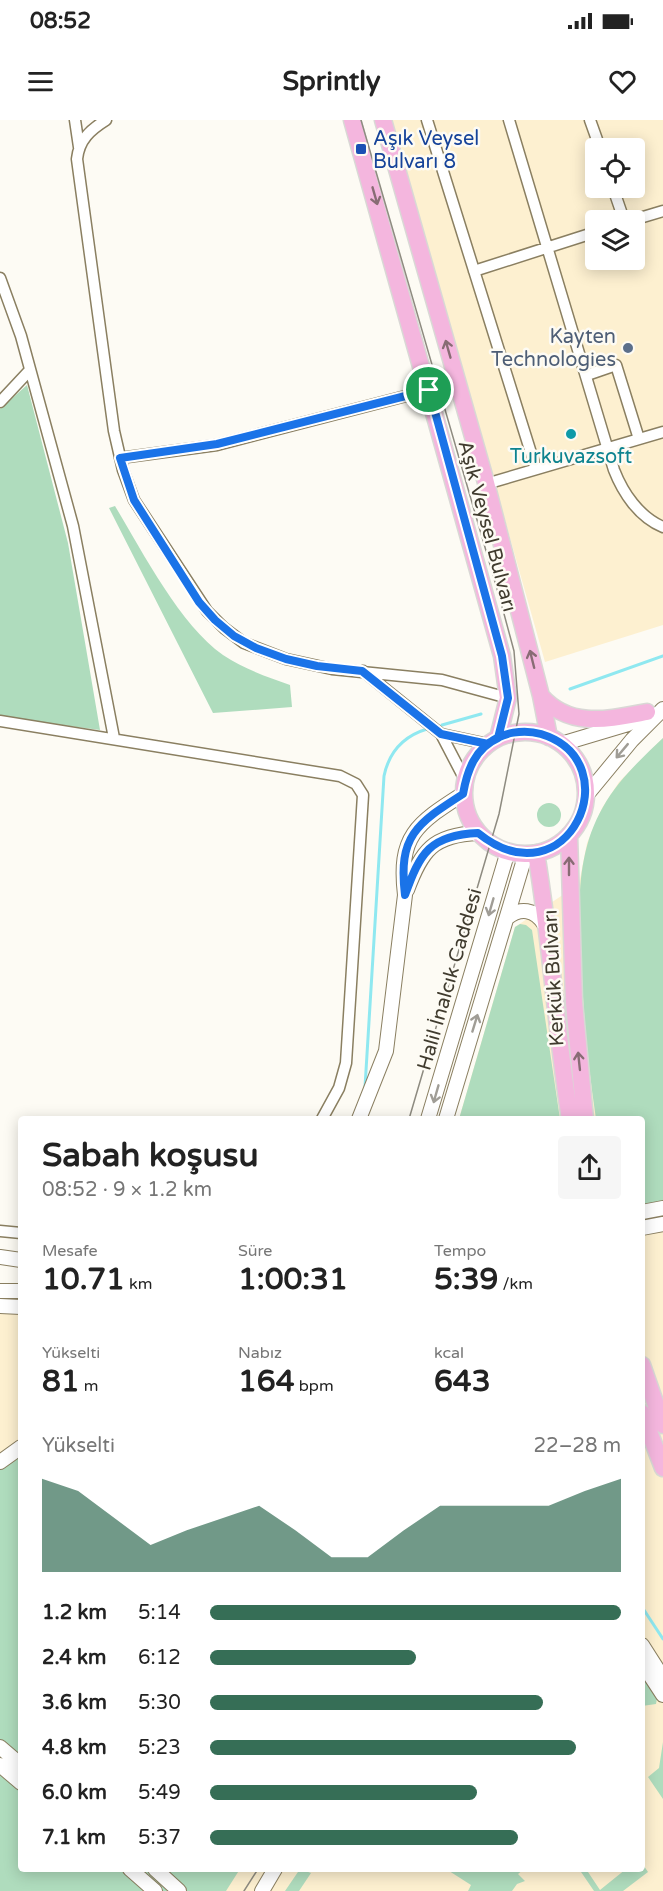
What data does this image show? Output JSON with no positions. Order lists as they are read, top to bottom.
{
  "streets": {
    "main road": ["Aşık Veysel Bulvarı", "Kerkük Bulvarı"],
    "street": ["Halil İnalcık Caddesi"]
  },
  "crossings": [
    ["Aşık Veysel Bulvarı", "Kerkük Bulvarı"],
    ["Aşık Veysel Bulvarı", "Halil İnalcık Caddesi"],
    ["Kerkük Bulvarı", "Halil İnalcık Caddesi"]
  ],
  "places": {
    "transit": ["Aşık Veysel Bulvarı 8"],
    "other": ["Kayten Technologies", "Turkuvazsoft"]
  },
  "page": {
    "status": "08:52",
    "header": "Sprintly",
    "heading": ["Sabah koşusu", "08:52 · 9 × 1.2 km"],
    "stats": [
      ["Mesafe", "10.71 km"],
      ["Süre", "1:00:31"],
      ["Tempo", "5:39 /km"],
      ["Yükselti", "81 m"],
      ["Nabız", "164 bpm"],
      ["kcal", "643"]
    ],
    "chart": ["Yükselti", "22–28 m"],
    "list": [
      {
        "name": "1.2 km",
        "note": "5:14"
      },
      {
        "name": "2.4 km",
        "note": "6:12"
      },
      {
        "name": "3.6 km",
        "note": "5:30"
      },
      {
        "name": "4.8 km",
        "note": "5:23"
      },
      {
        "name": "6.0 km",
        "note": "5:49"
      },
      {
        "name": "7.1 km",
        "note": "5:37"
      }
    ]
  }
}
